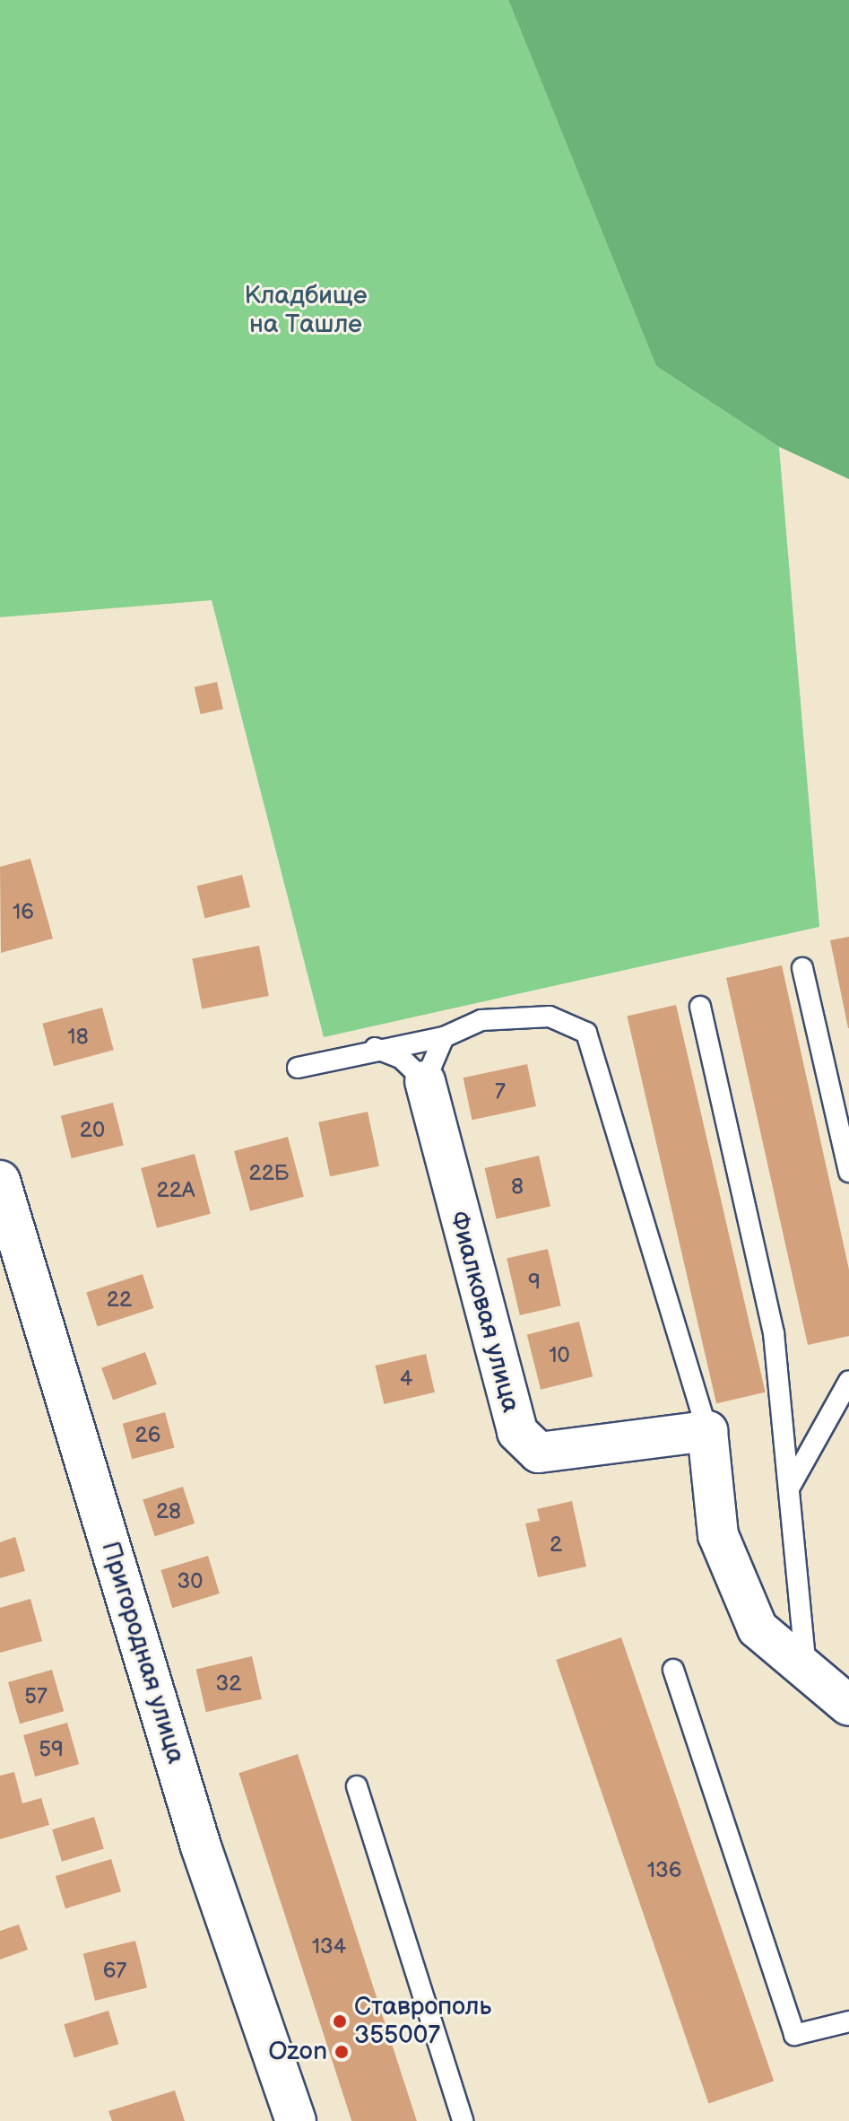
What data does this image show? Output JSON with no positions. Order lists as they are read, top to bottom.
{
  "streets": {
    "street": ["Фиалковая улица", "Пригородная улица"]
  },
  "parks": ["Кладбище на Ташле"],
  "places": ["Ставрополь 355007", "Ozon"],
  "house_numbers": [
    "16",
    "18",
    "7",
    "20",
    "22Б",
    "8",
    "22А",
    "9",
    "22",
    "10",
    "4",
    "26",
    "28",
    "2",
    "30",
    "32",
    "57",
    "59",
    "136",
    "134",
    "67"
  ]
}
